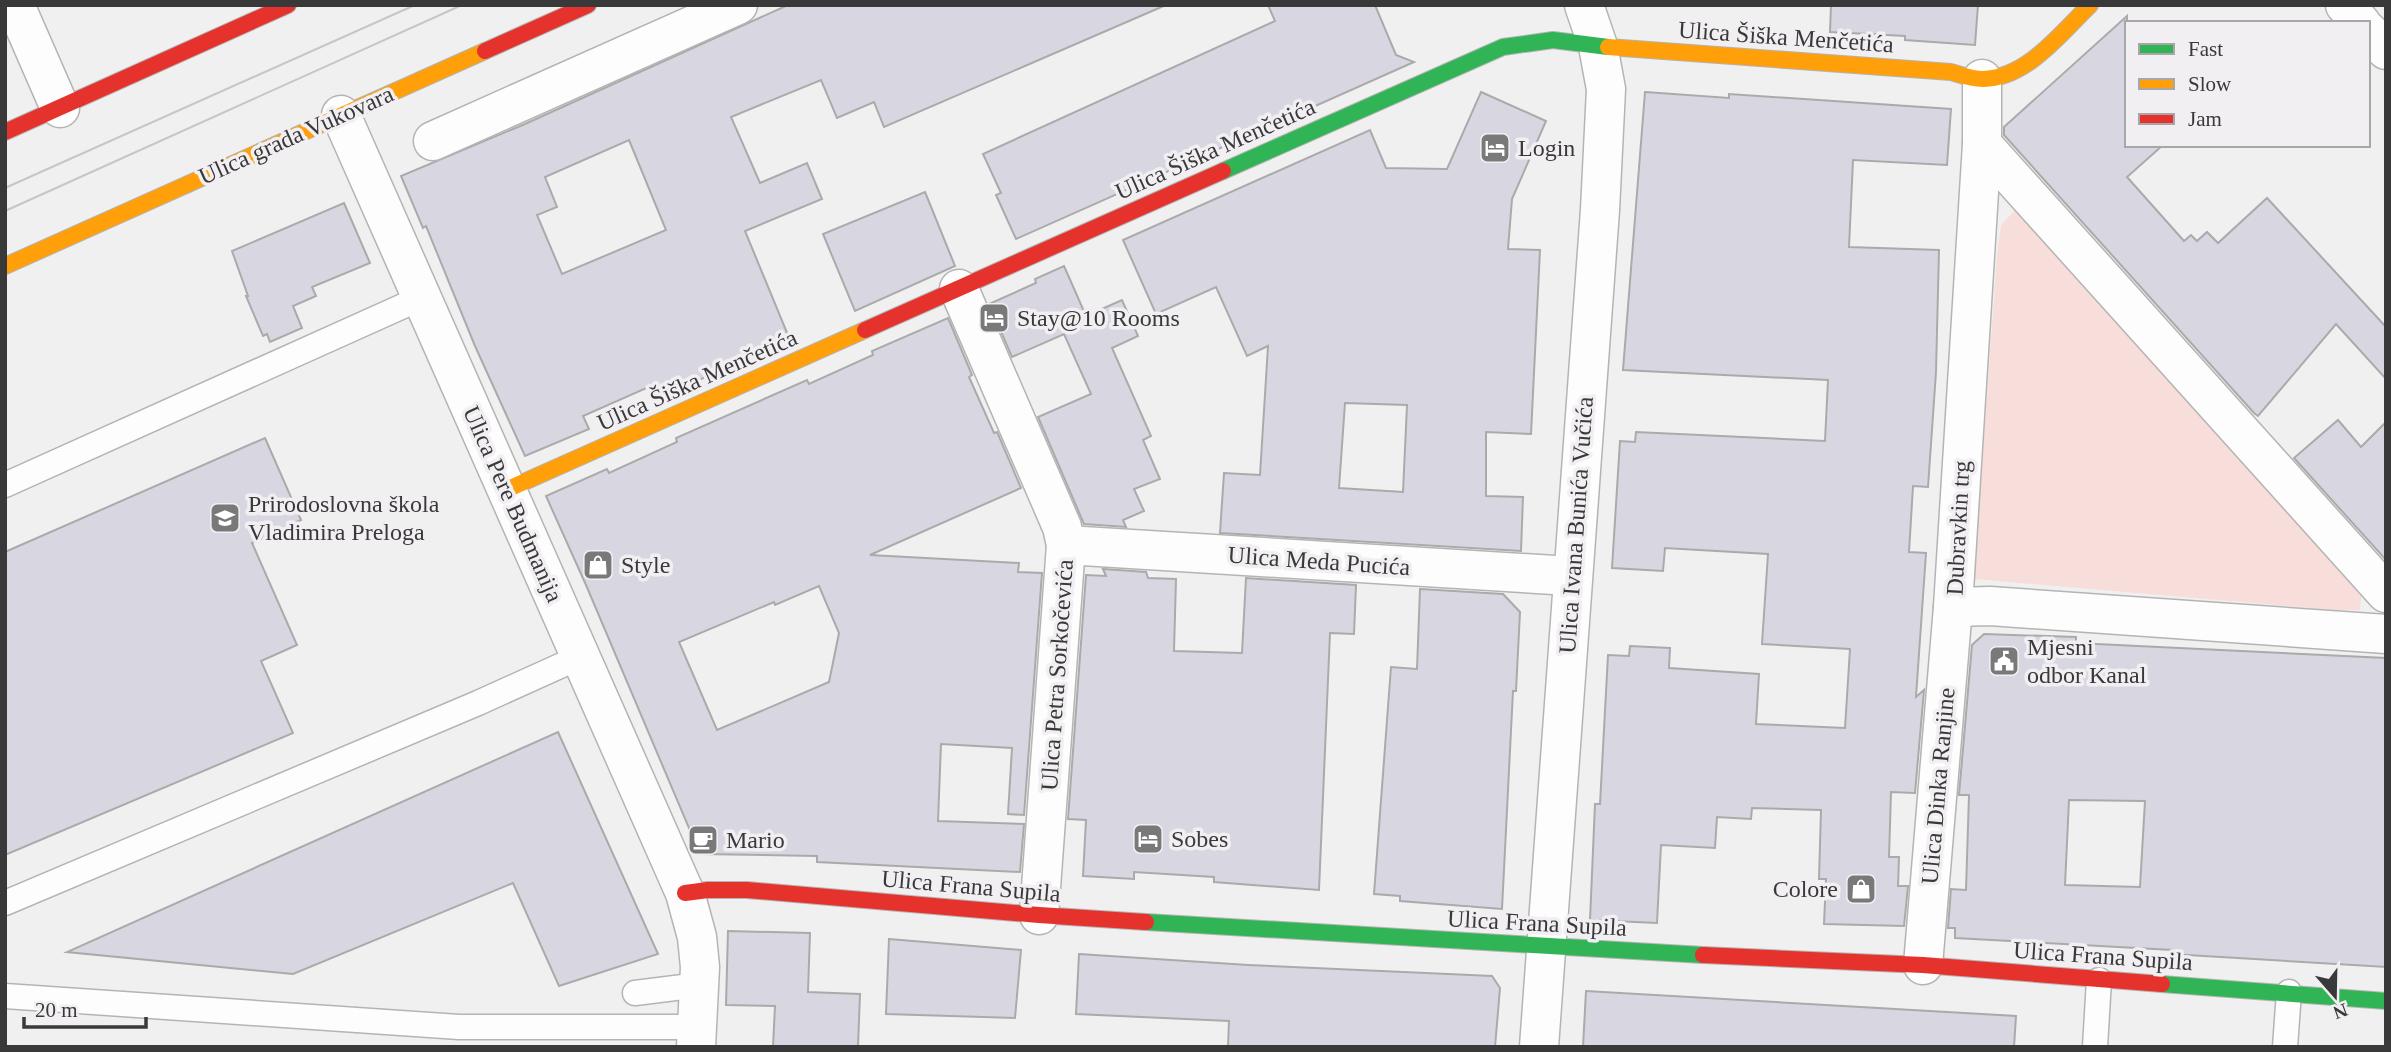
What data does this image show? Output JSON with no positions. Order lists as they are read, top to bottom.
{
  "streets": {
    "street": [
      "Ulica Šiška Menčetića",
      "Ulica grada Vukovara",
      "Ulica Pere Budmanija",
      "Ulica Ivana Bunića Vučića",
      "Dubravkin trg",
      "Ulica Meda Pucića",
      "Ulica Petra Sorkočevića",
      "Ulica Dinka Ranjine",
      "Ulica Frana Supila"
    ]
  },
  "crossings": [
    ["Ulica Šiška Menčetića", "Ulica Pere Budmanija"],
    ["Ulica Šiška Menčetića", "Ulica Ivana Bunića Vučića"],
    ["Ulica Šiška Menčetića", "Dubravkin trg"],
    ["Ulica Šiška Menčetića", "Ulica Petra Sorkočevića"],
    ["Ulica grada Vukovara", "Ulica Pere Budmanija"],
    ["Ulica Pere Budmanija", "Ulica Frana Supila"],
    ["Ulica Ivana Bunića Vučića", "Ulica Meda Pucića"],
    ["Ulica Ivana Bunića Vučića", "Ulica Frana Supila"],
    ["Dubravkin trg", "Ulica Dinka Ranjine"],
    ["Ulica Meda Pucića", "Ulica Petra Sorkočevića"],
    ["Ulica Petra Sorkočevića", "Ulica Frana Supila"],
    ["Ulica Dinka Ranjine", "Ulica Frana Supila"]
  ],
  "places": {
    "hotel": ["Login", "Stay@10 Rooms", "Sobes"],
    "school or university": ["Prirodoslovna škola Vladimira Preloga"],
    "shop": ["Style", "Colore"],
    "public building": ["Mjesni odbor Kanal"],
    "cafe": ["Mario"]
  },
  "legend": ["Fast", "Slow", "Jam"],
  "scale_bar": "20 m",
  "north": "bottom"
}
